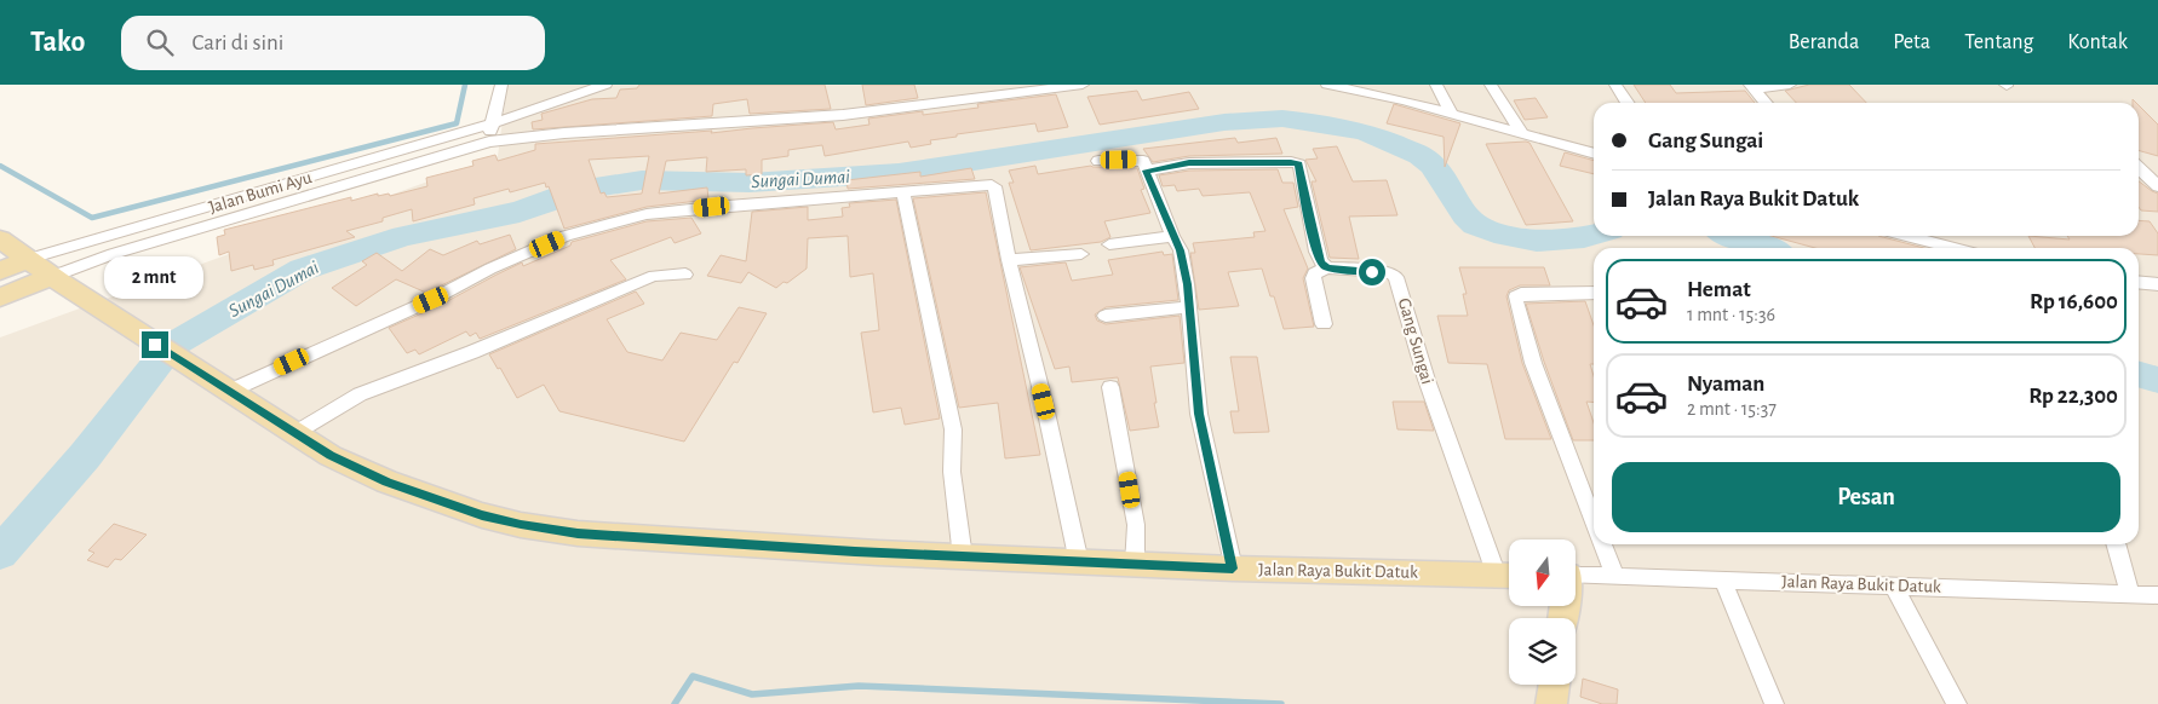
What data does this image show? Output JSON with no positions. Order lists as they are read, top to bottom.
{
  "streets": {
    "main road": ["Jalan Raya Bukit Datuk"],
    "street": ["Jalan Bumi Ayu", "Gang Sungai"]
  },
  "crossings": [
    ["Jalan Bumi Ayu", "Jalan Raya Bukit Datuk"],
    ["Gang Sungai", "Jalan Raya Bukit Datuk"]
  ],
  "water": ["Sungai Dumai"],
  "north": "bottom",
  "page": {
    "header": "Tako",
    "search": "Cari di sini",
    "nav": [
      "Beranda",
      "Peta",
      "Tentang",
      "Kontak"
    ],
    "banner": ["Gang Sungai", "Jalan Raya Bukit Datuk"],
    "bubble": "2 mnt",
    "list": [
      {
        "name": "Hemat",
        "note": "1 mnt · 15:36",
        "value": "Rp 16,600"
      },
      {
        "name": "Nyaman",
        "note": "2 mnt · 15:37",
        "value": "Rp 22,300"
      }
    ],
    "buttons": "Pesan"
  }
}
